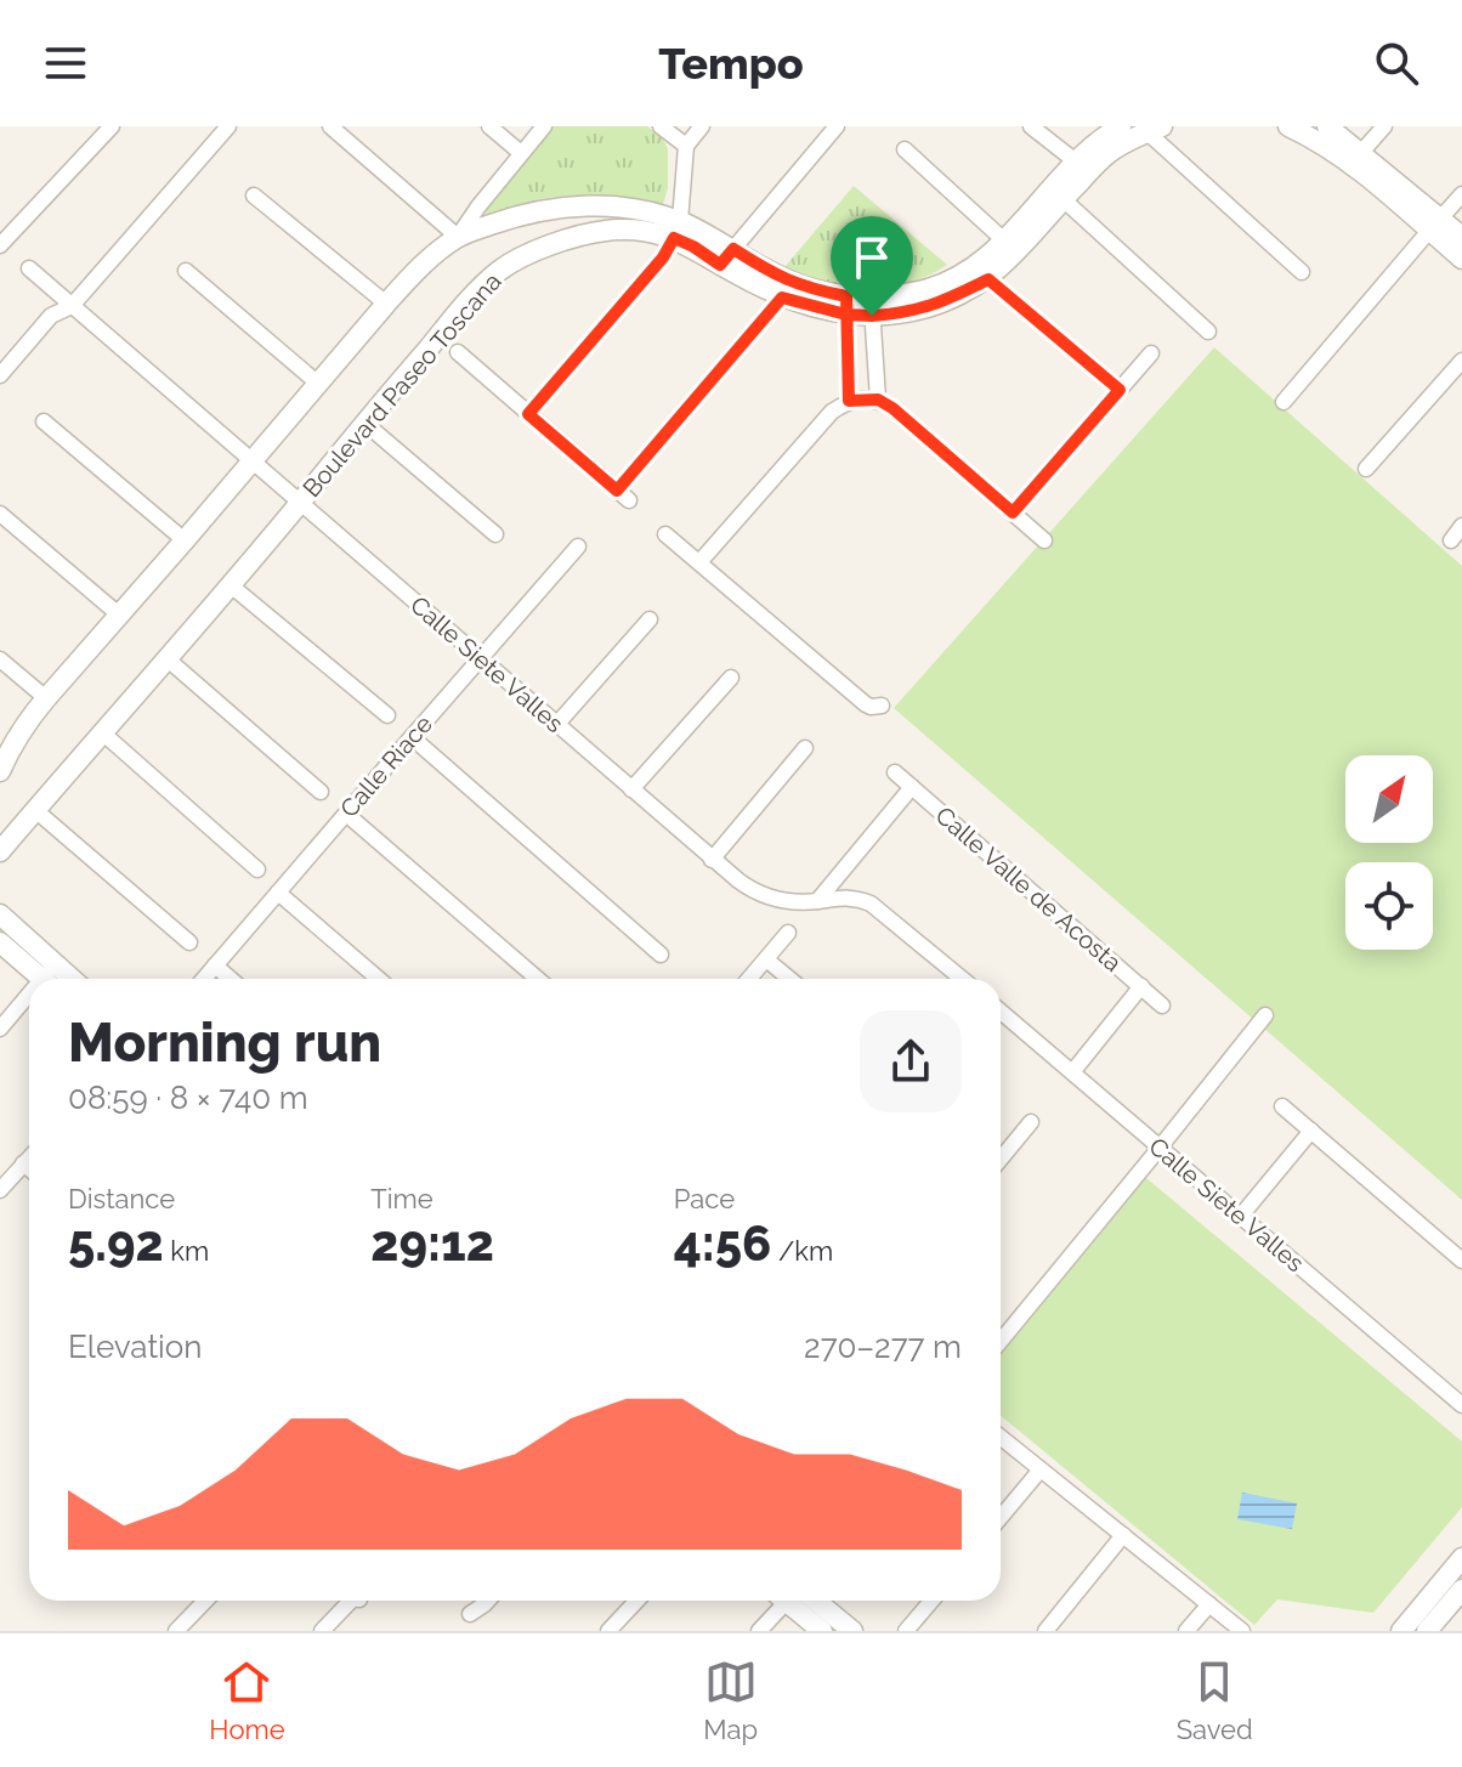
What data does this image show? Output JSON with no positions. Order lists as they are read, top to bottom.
{
  "streets": {
    "street": [
      "Boulevard Paseo Toscana",
      "Calle Siete Valles",
      "Calle Riace",
      "Calle Valle de Acosta"
    ]
  },
  "crossings": [
    ["Boulevard Paseo Toscana", "Calle Siete Valles"],
    ["Calle Siete Valles", "Calle Riace"]
  ],
  "north": "top right",
  "page": {
    "header": "Tempo",
    "heading": ["Morning run", "08:59 · 8 × 740 m"],
    "stats": [
      ["Distance", "5.92 km"],
      ["Time", "29:12"],
      ["Pace", "4:56 /km"]
    ],
    "chart": ["Elevation", "270–277 m"],
    "tabs": ["Home", "Map", "Saved"]
  }
}
